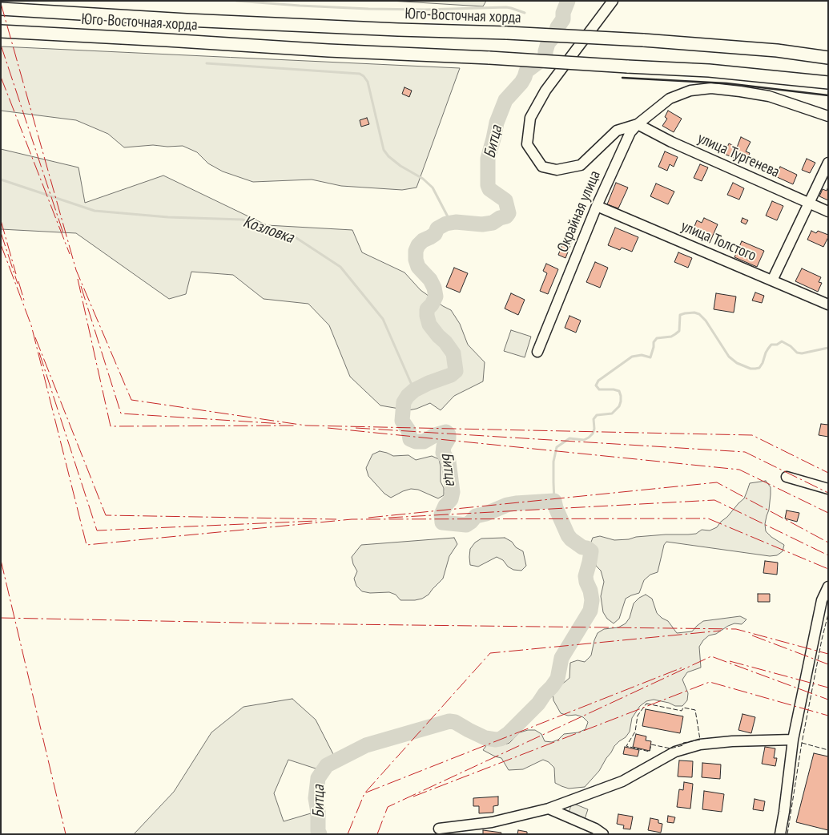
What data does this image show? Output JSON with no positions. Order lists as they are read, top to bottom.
{
  "streets": {
    "main road": ["Юго-Восточная хорда"],
    "street": ["улица Тургенева", "Окрайная улица", "улица Толстого"]
  },
  "crossings": [
    ["улица Тургенева", "Окрайная улица"],
    ["Окрайная улица", "улица Толстого"]
  ],
  "water": ["Битца", "Козловка"]
}
